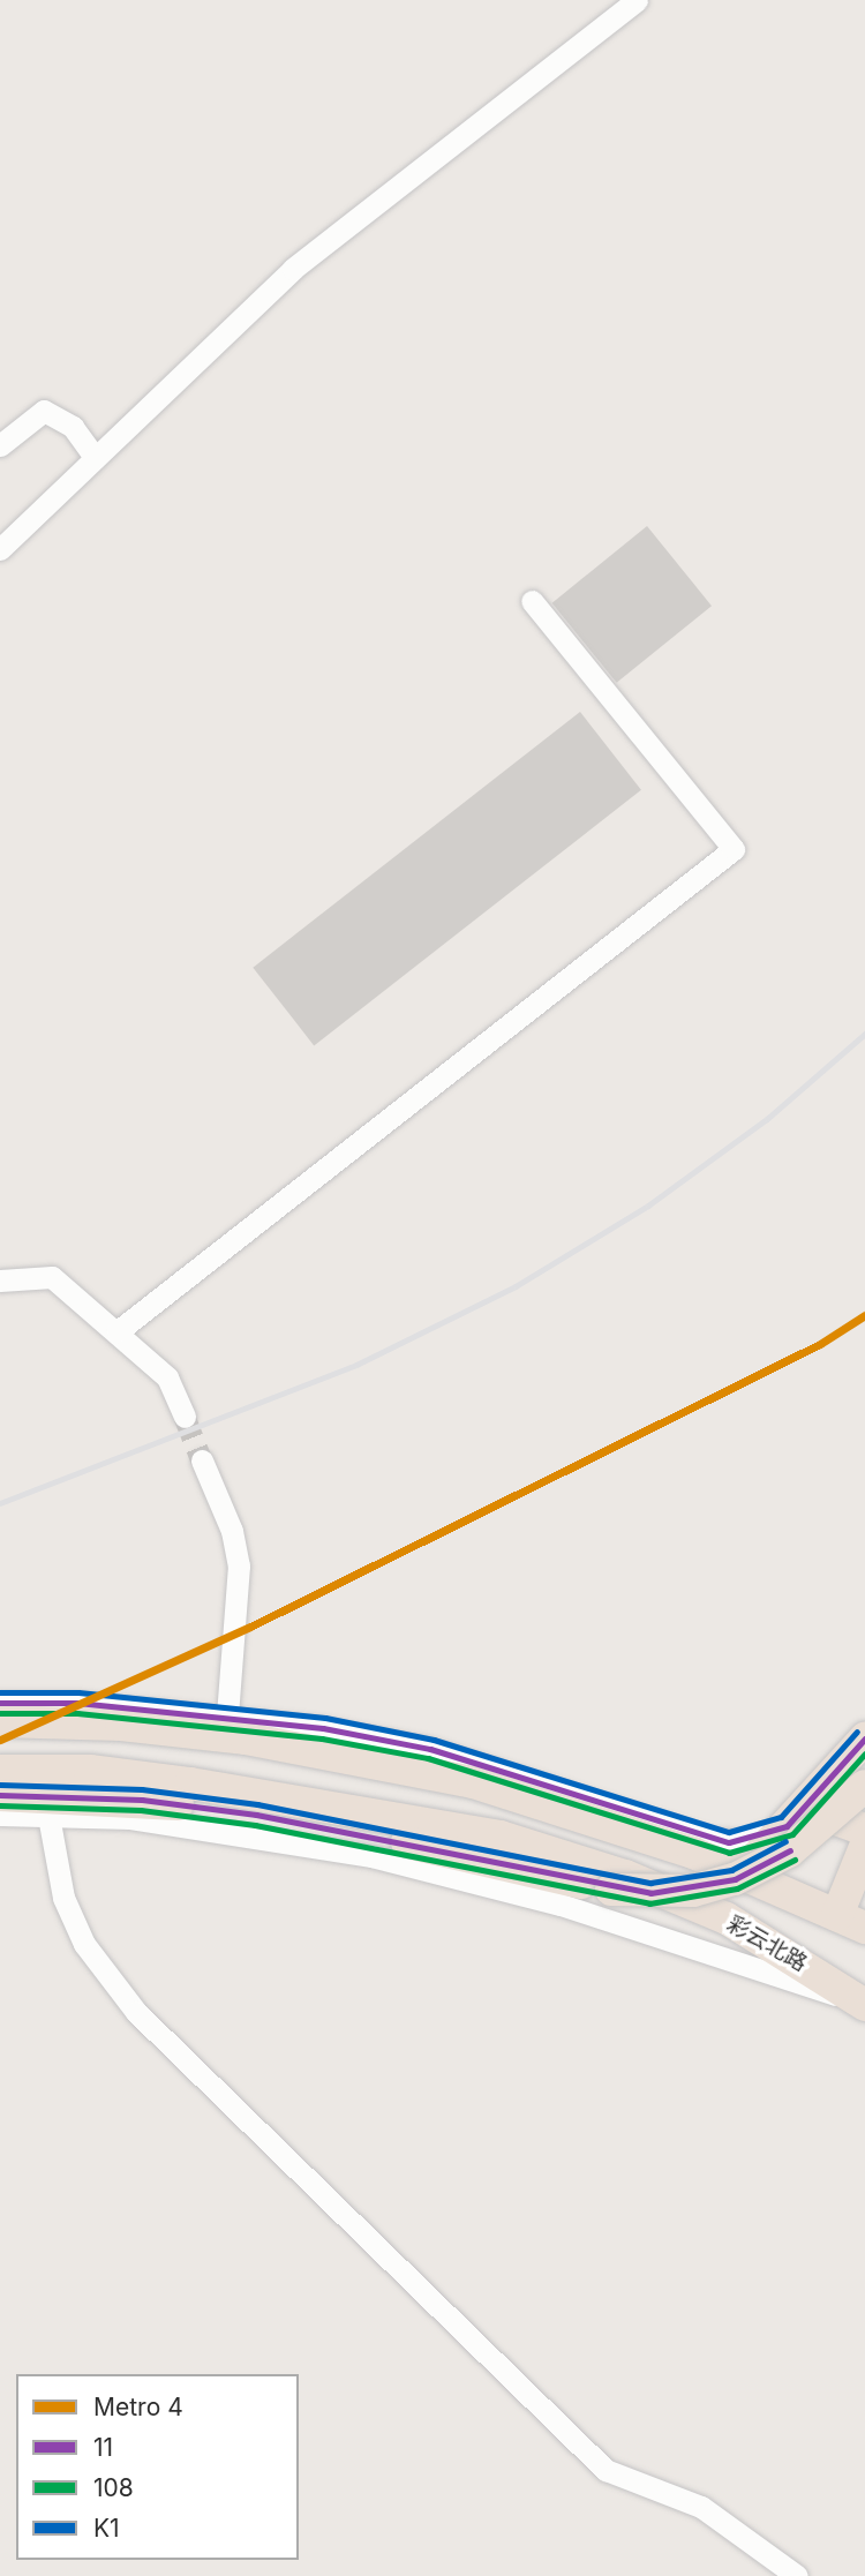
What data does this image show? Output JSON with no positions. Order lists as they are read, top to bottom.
{
  "streets": {
    "highway": ["彩云北路"]
  },
  "lines": [
    "metro line 4",
    "transit line K1",
    "transit line 11",
    "transit line 108"
  ],
  "legend": [
    "Metro 4",
    "11",
    "108",
    "K1"
  ]
}
